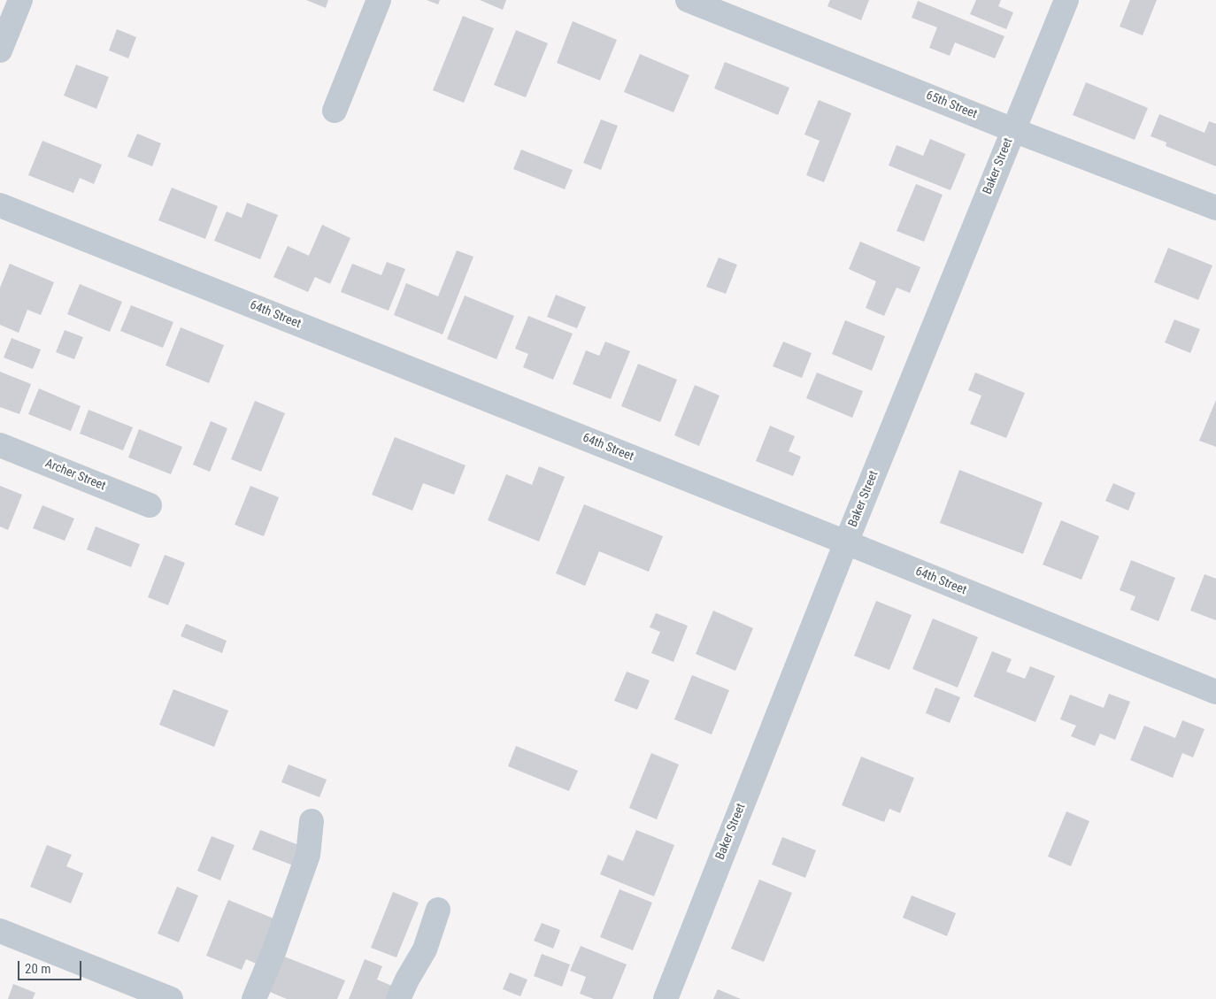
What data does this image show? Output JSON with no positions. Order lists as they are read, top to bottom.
{
  "streets": {
    "street": [
      "65th Street",
      "Baker Street",
      "64th Street",
      "Archer Street"
    ]
  },
  "crossings": [
    ["65th Street", "Baker Street"],
    ["Baker Street", "64th Street"]
  ],
  "scale_bar": "20 m"
}
